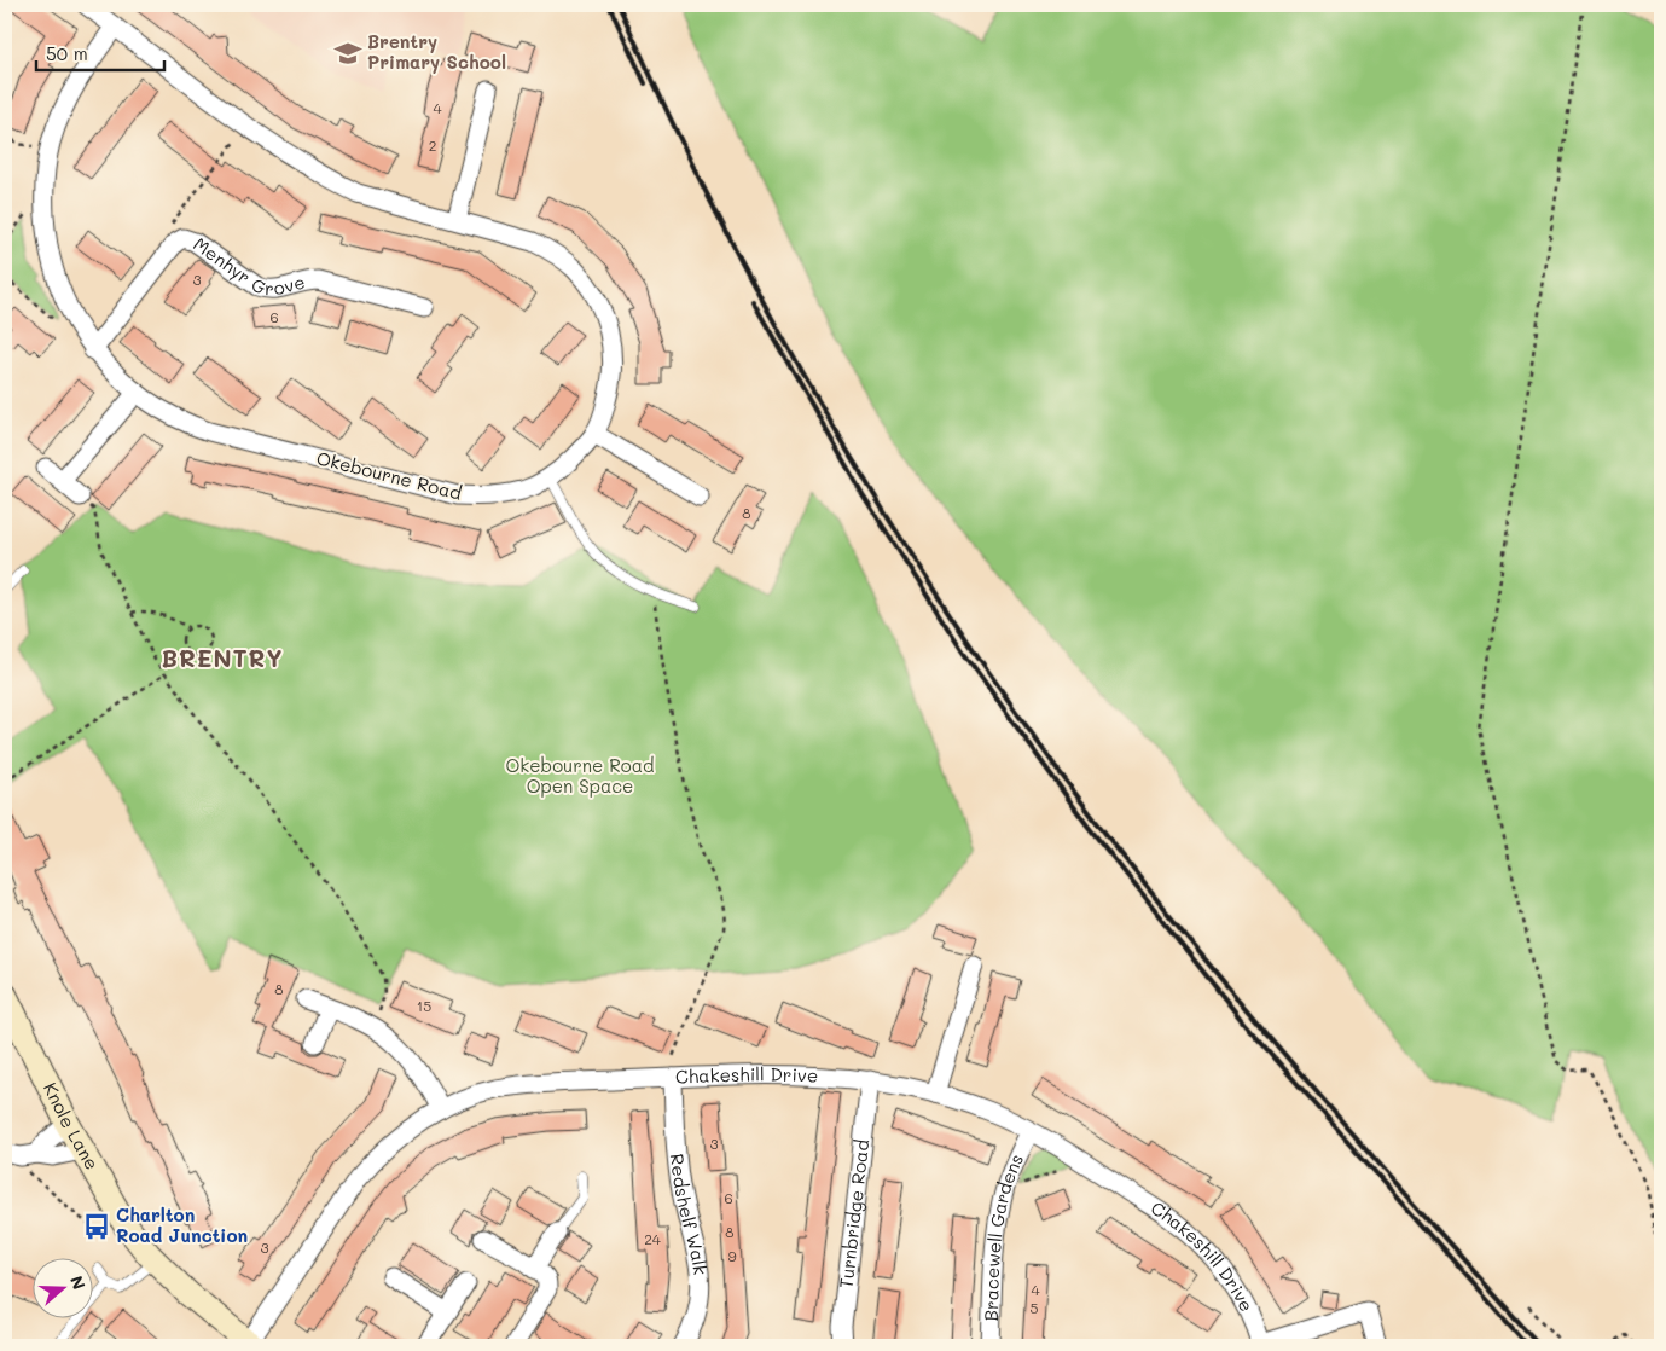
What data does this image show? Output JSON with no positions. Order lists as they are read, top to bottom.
{
  "streets": {
    "street": [
      "Menhyr Grove",
      "Okebourne Road",
      "Chakeshill Drive",
      "Knole Lane",
      "Turnbridge Road",
      "Redshelf Walk",
      "Bracewell Gardens"
    ]
  },
  "crossings": [
    ["Menhyr Grove", "Okebourne Road"],
    ["Chakeshill Drive", "Knole Lane"],
    ["Chakeshill Drive", "Turnbridge Road"],
    ["Chakeshill Drive", "Redshelf Walk"],
    ["Chakeshill Drive", "Bracewell Gardens"]
  ],
  "districts": ["BRENTRY"],
  "parks": ["Okebourne Road Open Space"],
  "places": {
    "school or university": ["Brentry Primary School"],
    "bus stop": ["Charlton Road Junction"]
  },
  "house_numbers": [
    "4",
    "2",
    "3",
    "6",
    "8",
    "8",
    "15",
    "3",
    "6",
    "8",
    "24",
    "3",
    "9",
    "4",
    "5"
  ],
  "scale_bar": "50 m",
  "north": "right"
}
